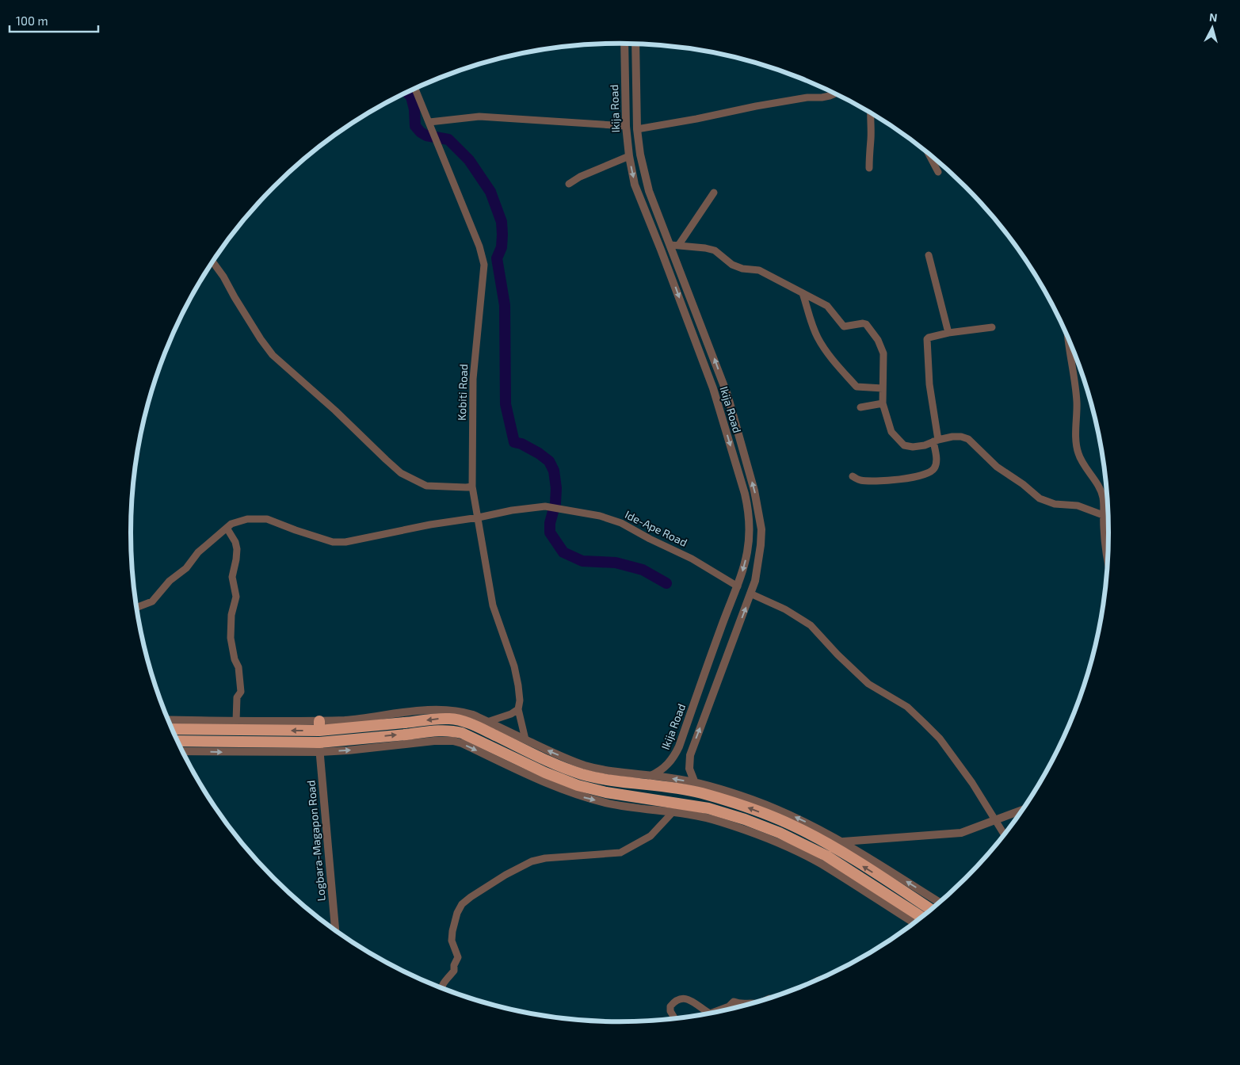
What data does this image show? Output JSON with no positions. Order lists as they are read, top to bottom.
{
  "streets": {
    "street": [
      "Ikija Road",
      "Kobiti Road",
      "Ide-Ape Road",
      "Logbara-Magapon Road"
    ]
  },
  "crossings": [
    ["Ikija Road", "Ide-Ape Road"],
    ["Kobiti Road", "Ide-Ape Road"]
  ],
  "scale_bar": "100 m",
  "north": "top"
}
